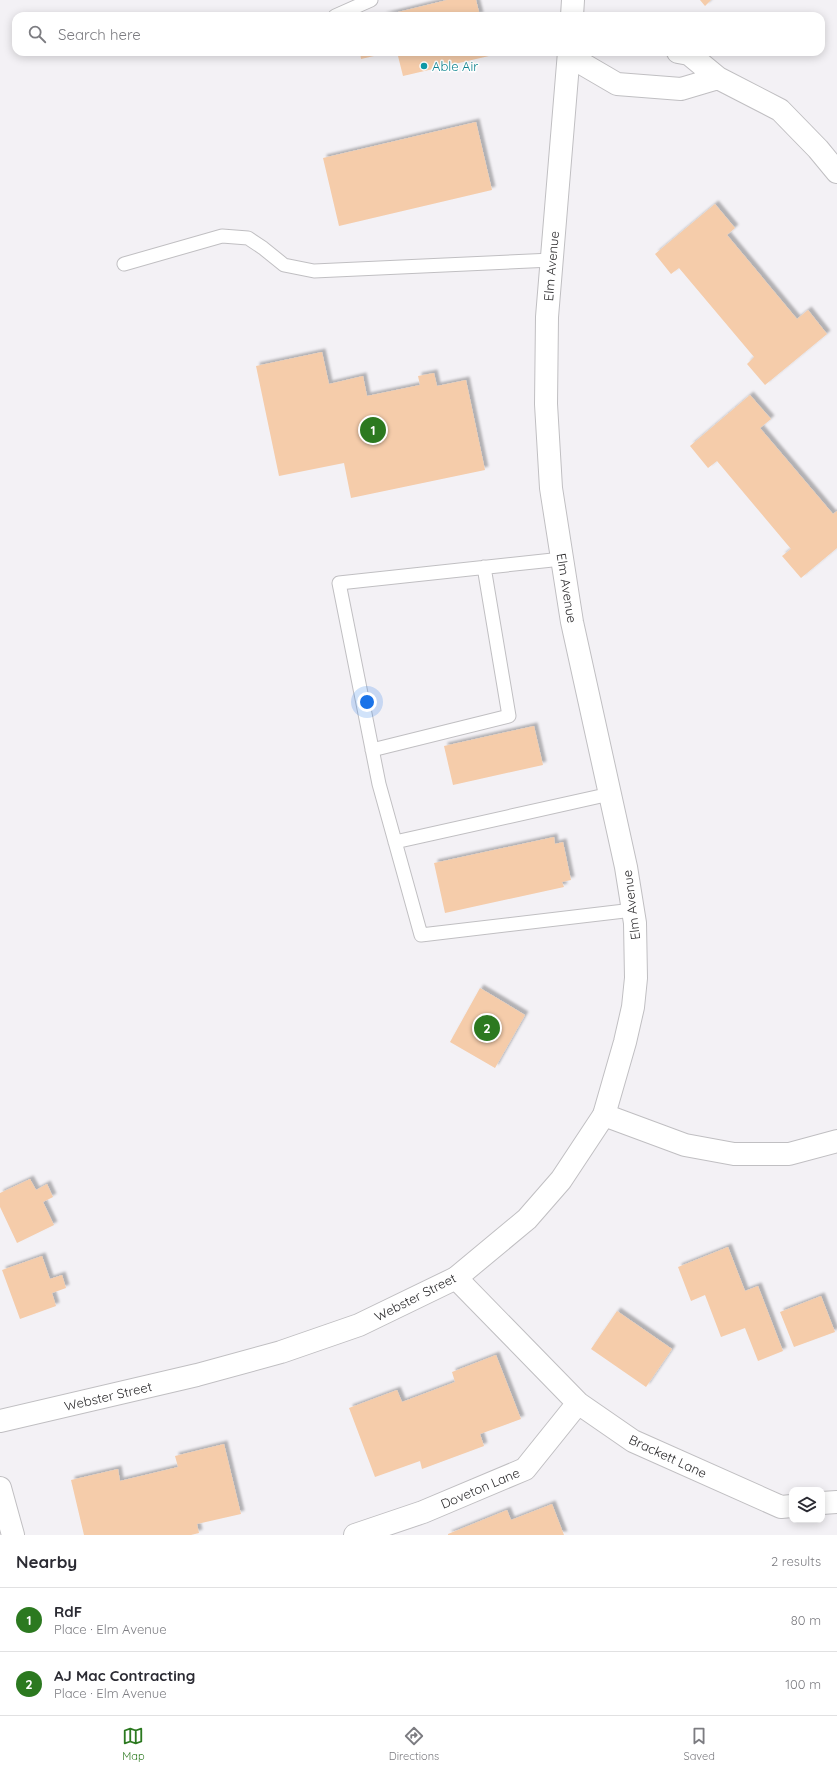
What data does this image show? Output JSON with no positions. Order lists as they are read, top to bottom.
{
  "streets": {
    "main road": [
      "Elm Avenue",
      "Webster Street",
      "Brackett Lane",
      "Doveton Lane"
    ]
  },
  "crossings": [
    ["Elm Avenue", "Webster Street"],
    ["Webster Street", "Brackett Lane"],
    ["Brackett Lane", "Doveton Lane"]
  ],
  "places": ["Able Air"],
  "page": {
    "search": "Search here",
    "pins": ["1", "2"],
    "heading": ["Nearby", "2 results"],
    "list": [
      {
        "mark": "1",
        "name": "RdF",
        "note": "Place · Elm Avenue",
        "value": "80 m"
      },
      {
        "mark": "2",
        "name": "AJ Mac Contracting",
        "note": "Place · Elm Avenue",
        "value": "100 m"
      }
    ],
    "nav": ["Map", "Directions", "Saved"]
  }
}
